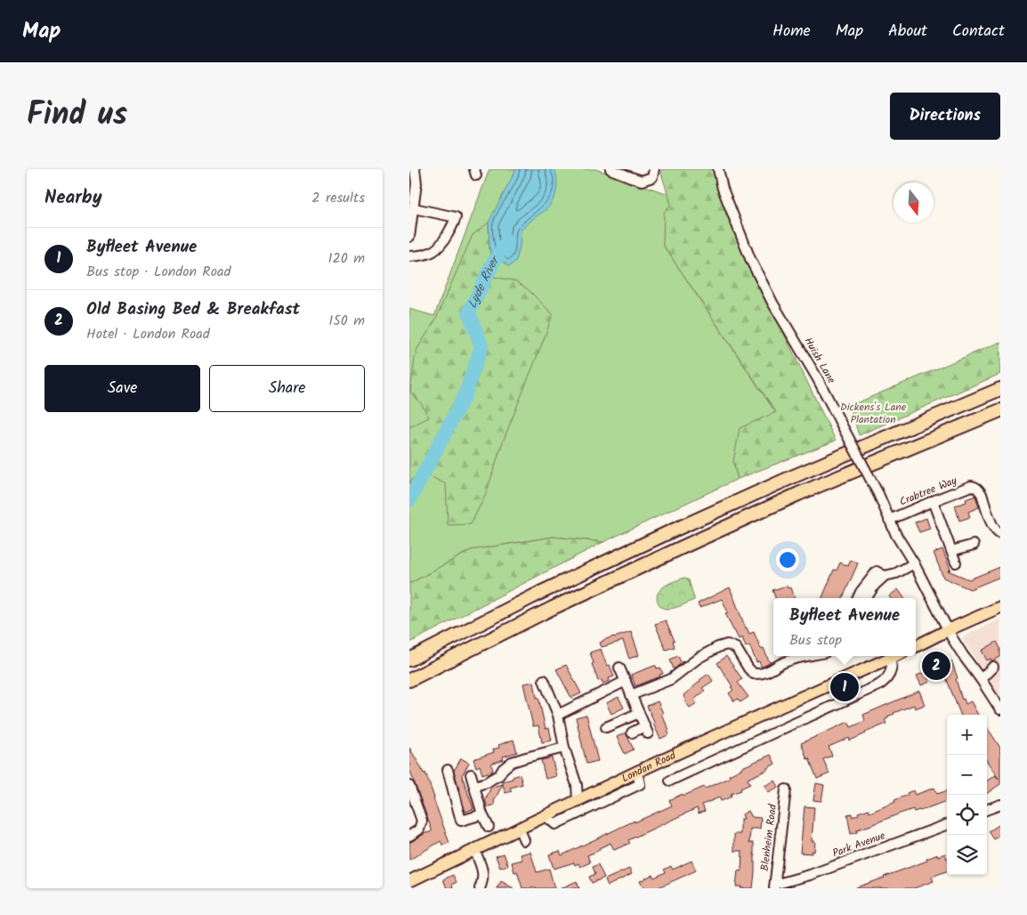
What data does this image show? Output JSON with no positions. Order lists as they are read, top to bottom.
{
  "streets": {
    "main road": ["London Road"],
    "street": [
      "Huish Lane",
      "Crabtree Way",
      "Blenheim Road",
      "Park Avenue"
    ]
  },
  "crossings": [
    ["Huish Lane", "Crabtree Way"],
    ["Blenheim Road", "Park Avenue"]
  ],
  "water": ["Lyde River"],
  "parks": ["Dickens's Lane Plantation"],
  "north": "bottom",
  "page": {
    "header": "Map",
    "nav": [
      "Home",
      "Map",
      "About",
      "Contact"
    ],
    "title": "Find us",
    "buttons": [
      "Directions",
      ["Save", "Share"]
    ],
    "heading": ["Nearby", "2 results"],
    "list": [
      {
        "mark": "1",
        "name": "Byfleet Avenue",
        "note": "Bus stop · London Road",
        "value": "120 m"
      },
      {
        "mark": "2",
        "name": "Old Basing Bed & Breakfast",
        "note": "Hotel · London Road",
        "value": "150 m"
      }
    ],
    "popup": ["Byfleet Avenue", "Bus stop"],
    "pins": ["2", "1"],
    "map_buttons": ["+", "−"]
  }
}
